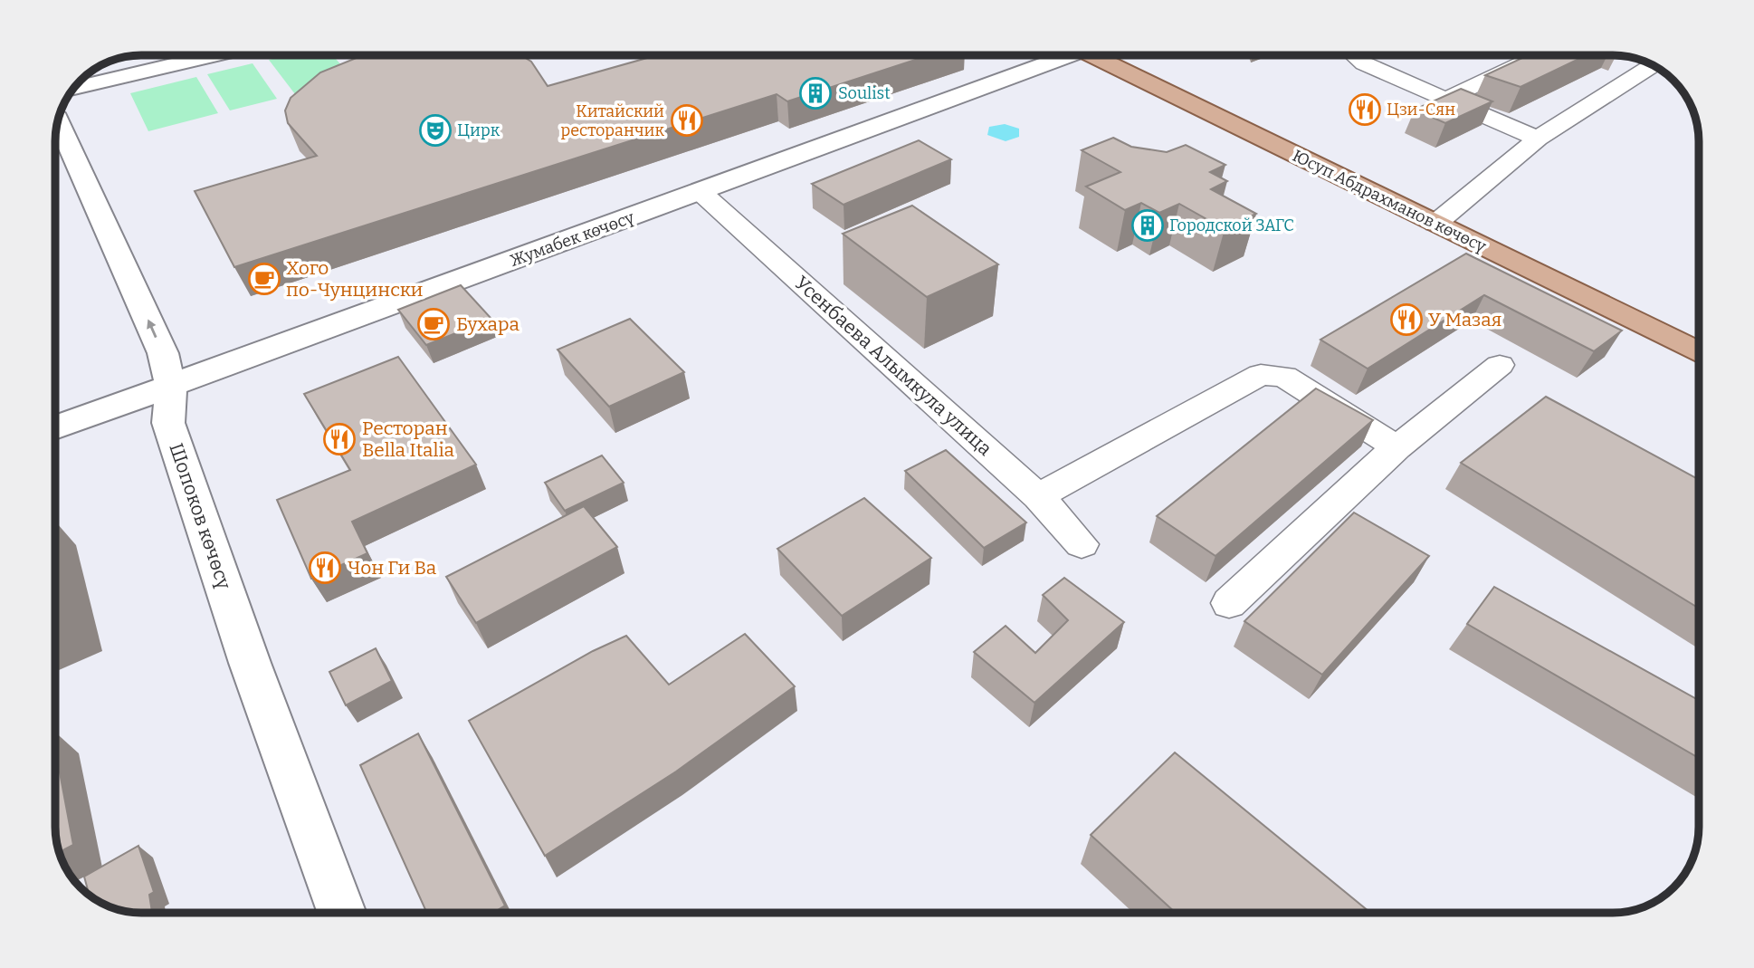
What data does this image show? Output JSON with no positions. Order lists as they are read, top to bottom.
{
  "streets": {
    "main road": ["Юсуп Абдрахманов көчөсү"],
    "street": ["Жумабек көчөсү", "Усенбаева Алымкула улица", "Шопоков көчөсү"]
  },
  "crossings": [
    ["Жумабек көчөсү", "Усенбаева Алымкула улица"],
    ["Жумабек көчөсү", "Шопоков көчөсү"]
  ],
  "places": {
    "building": ["Soulist", "Городской ЗАГС"],
    "restaurant": [
      "Цзи-Сян",
      "Китайский ресторанчик",
      "У Мазая",
      "Ресторан Bella Italia",
      "Чон Ги Ва"
    ],
    "theatre": ["Цирк"],
    "cafe": ["Хого по-Чунцински", "Бухара"]
  }
}
